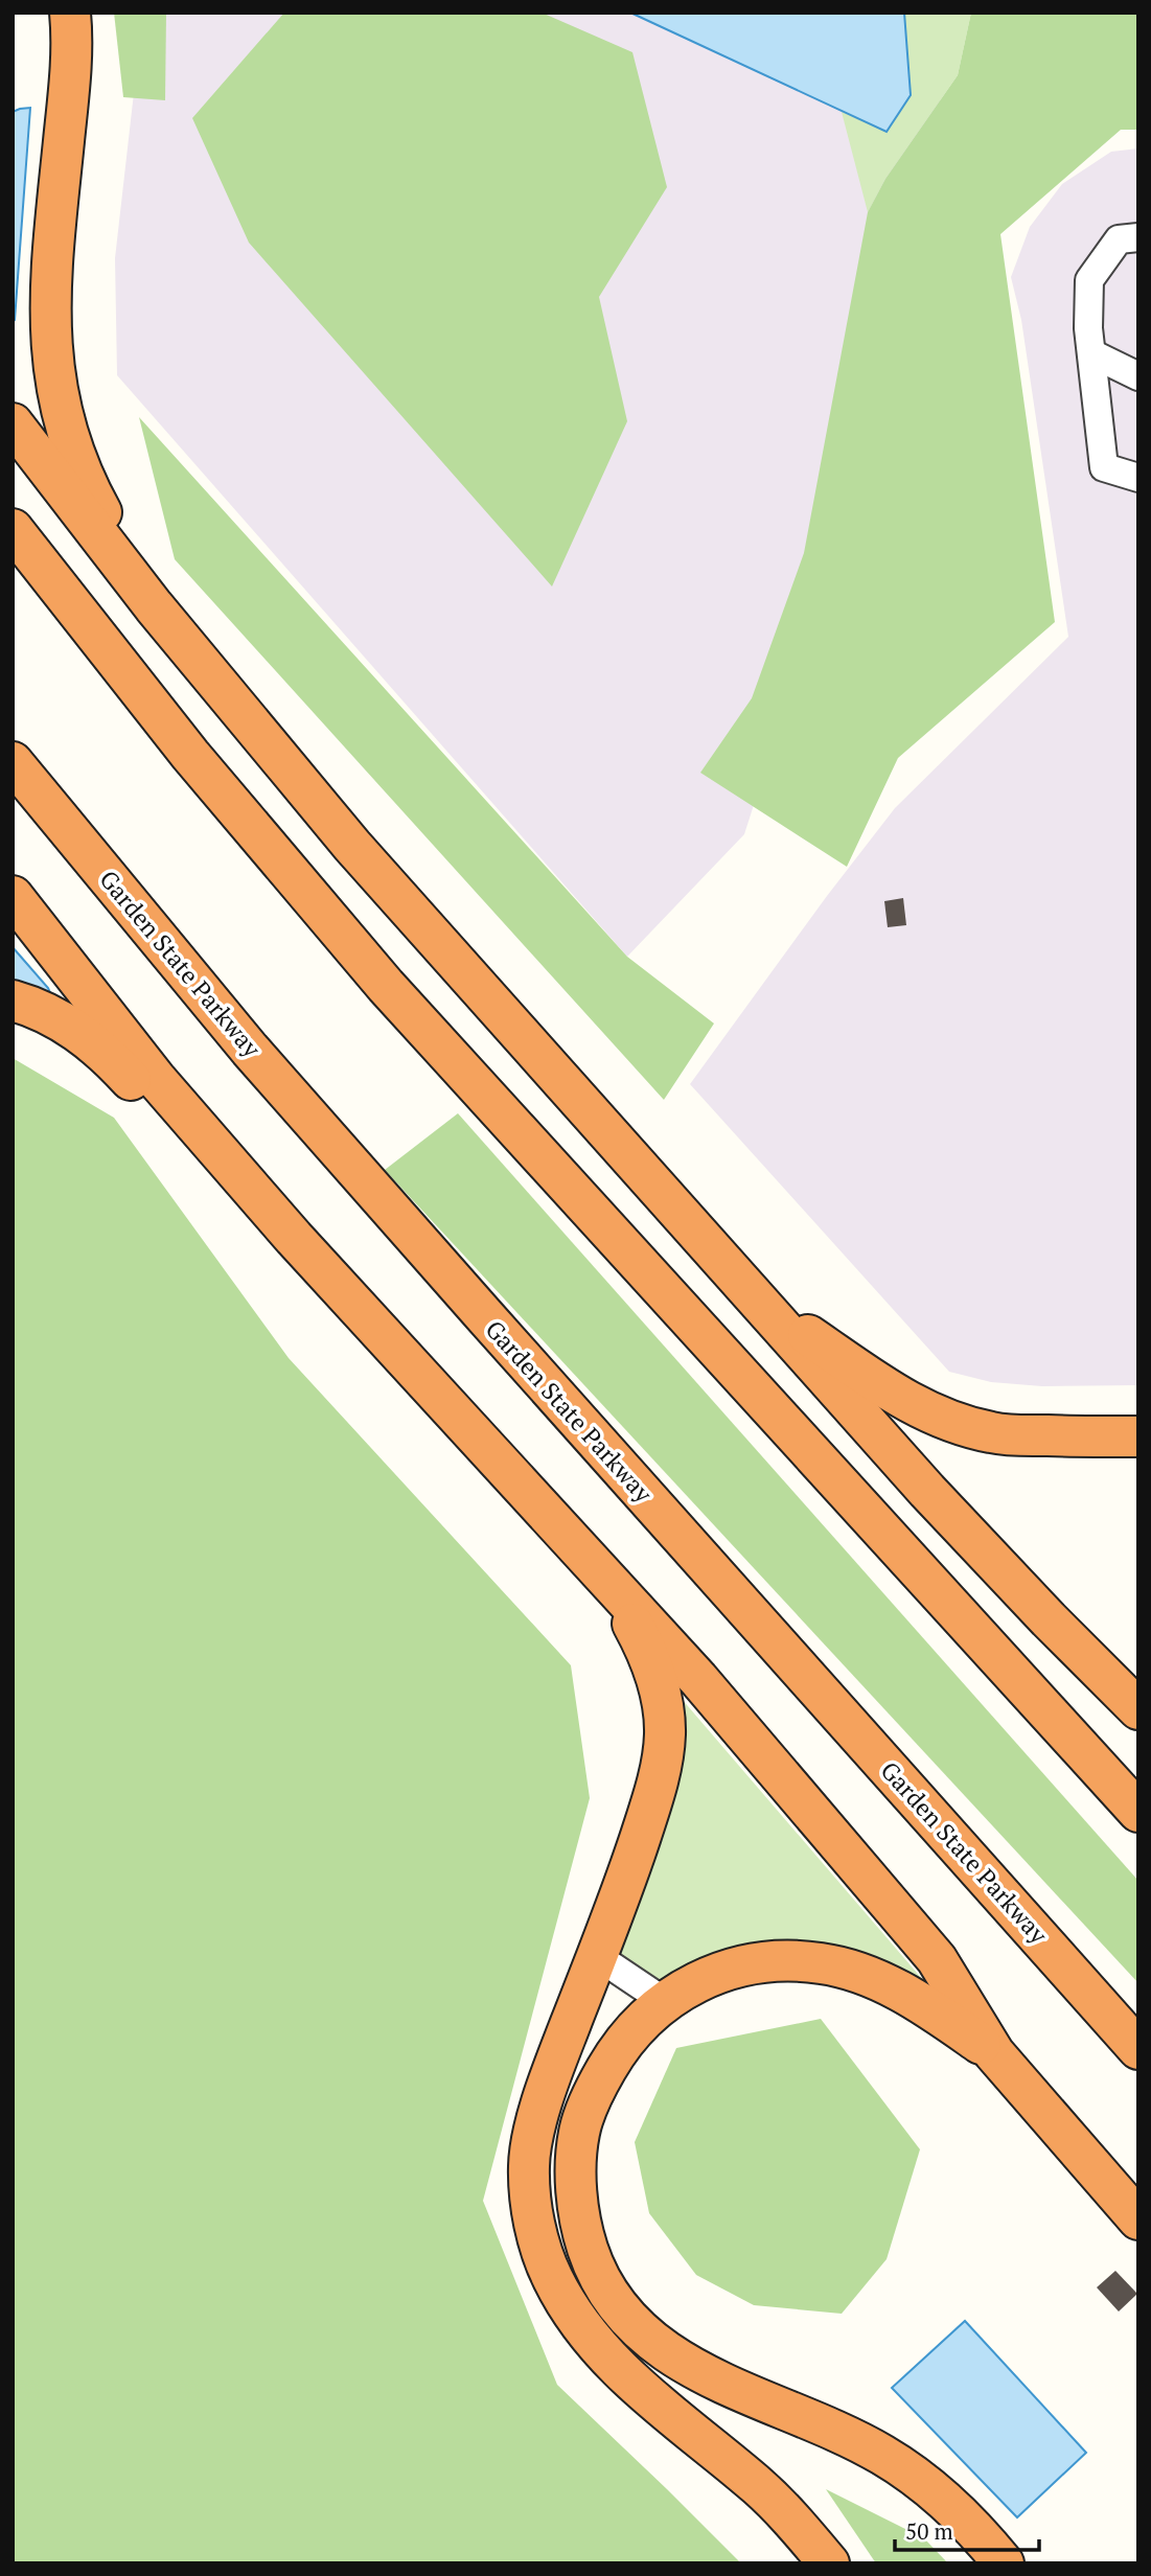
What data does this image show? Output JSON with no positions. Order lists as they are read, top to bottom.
{
  "streets": {
    "highway": ["Garden State Parkway"]
  },
  "scale_bar": "50 m"
}
